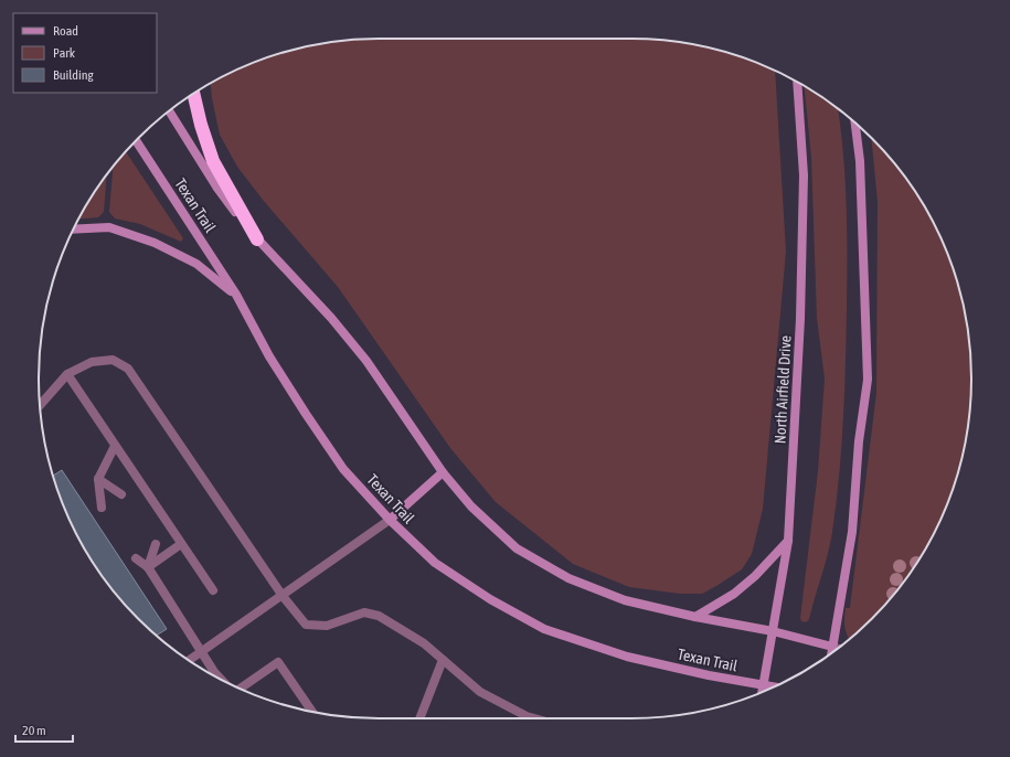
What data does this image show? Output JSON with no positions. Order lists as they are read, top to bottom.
{
  "streets": {
    "main road": ["Texan Trail", "North Airfield Drive"]
  },
  "crossings": [
    ["Texan Trail", "North Airfield Drive"]
  ],
  "legend": ["Road", "Park", "Building"],
  "scale_bar": "20 m"
}
